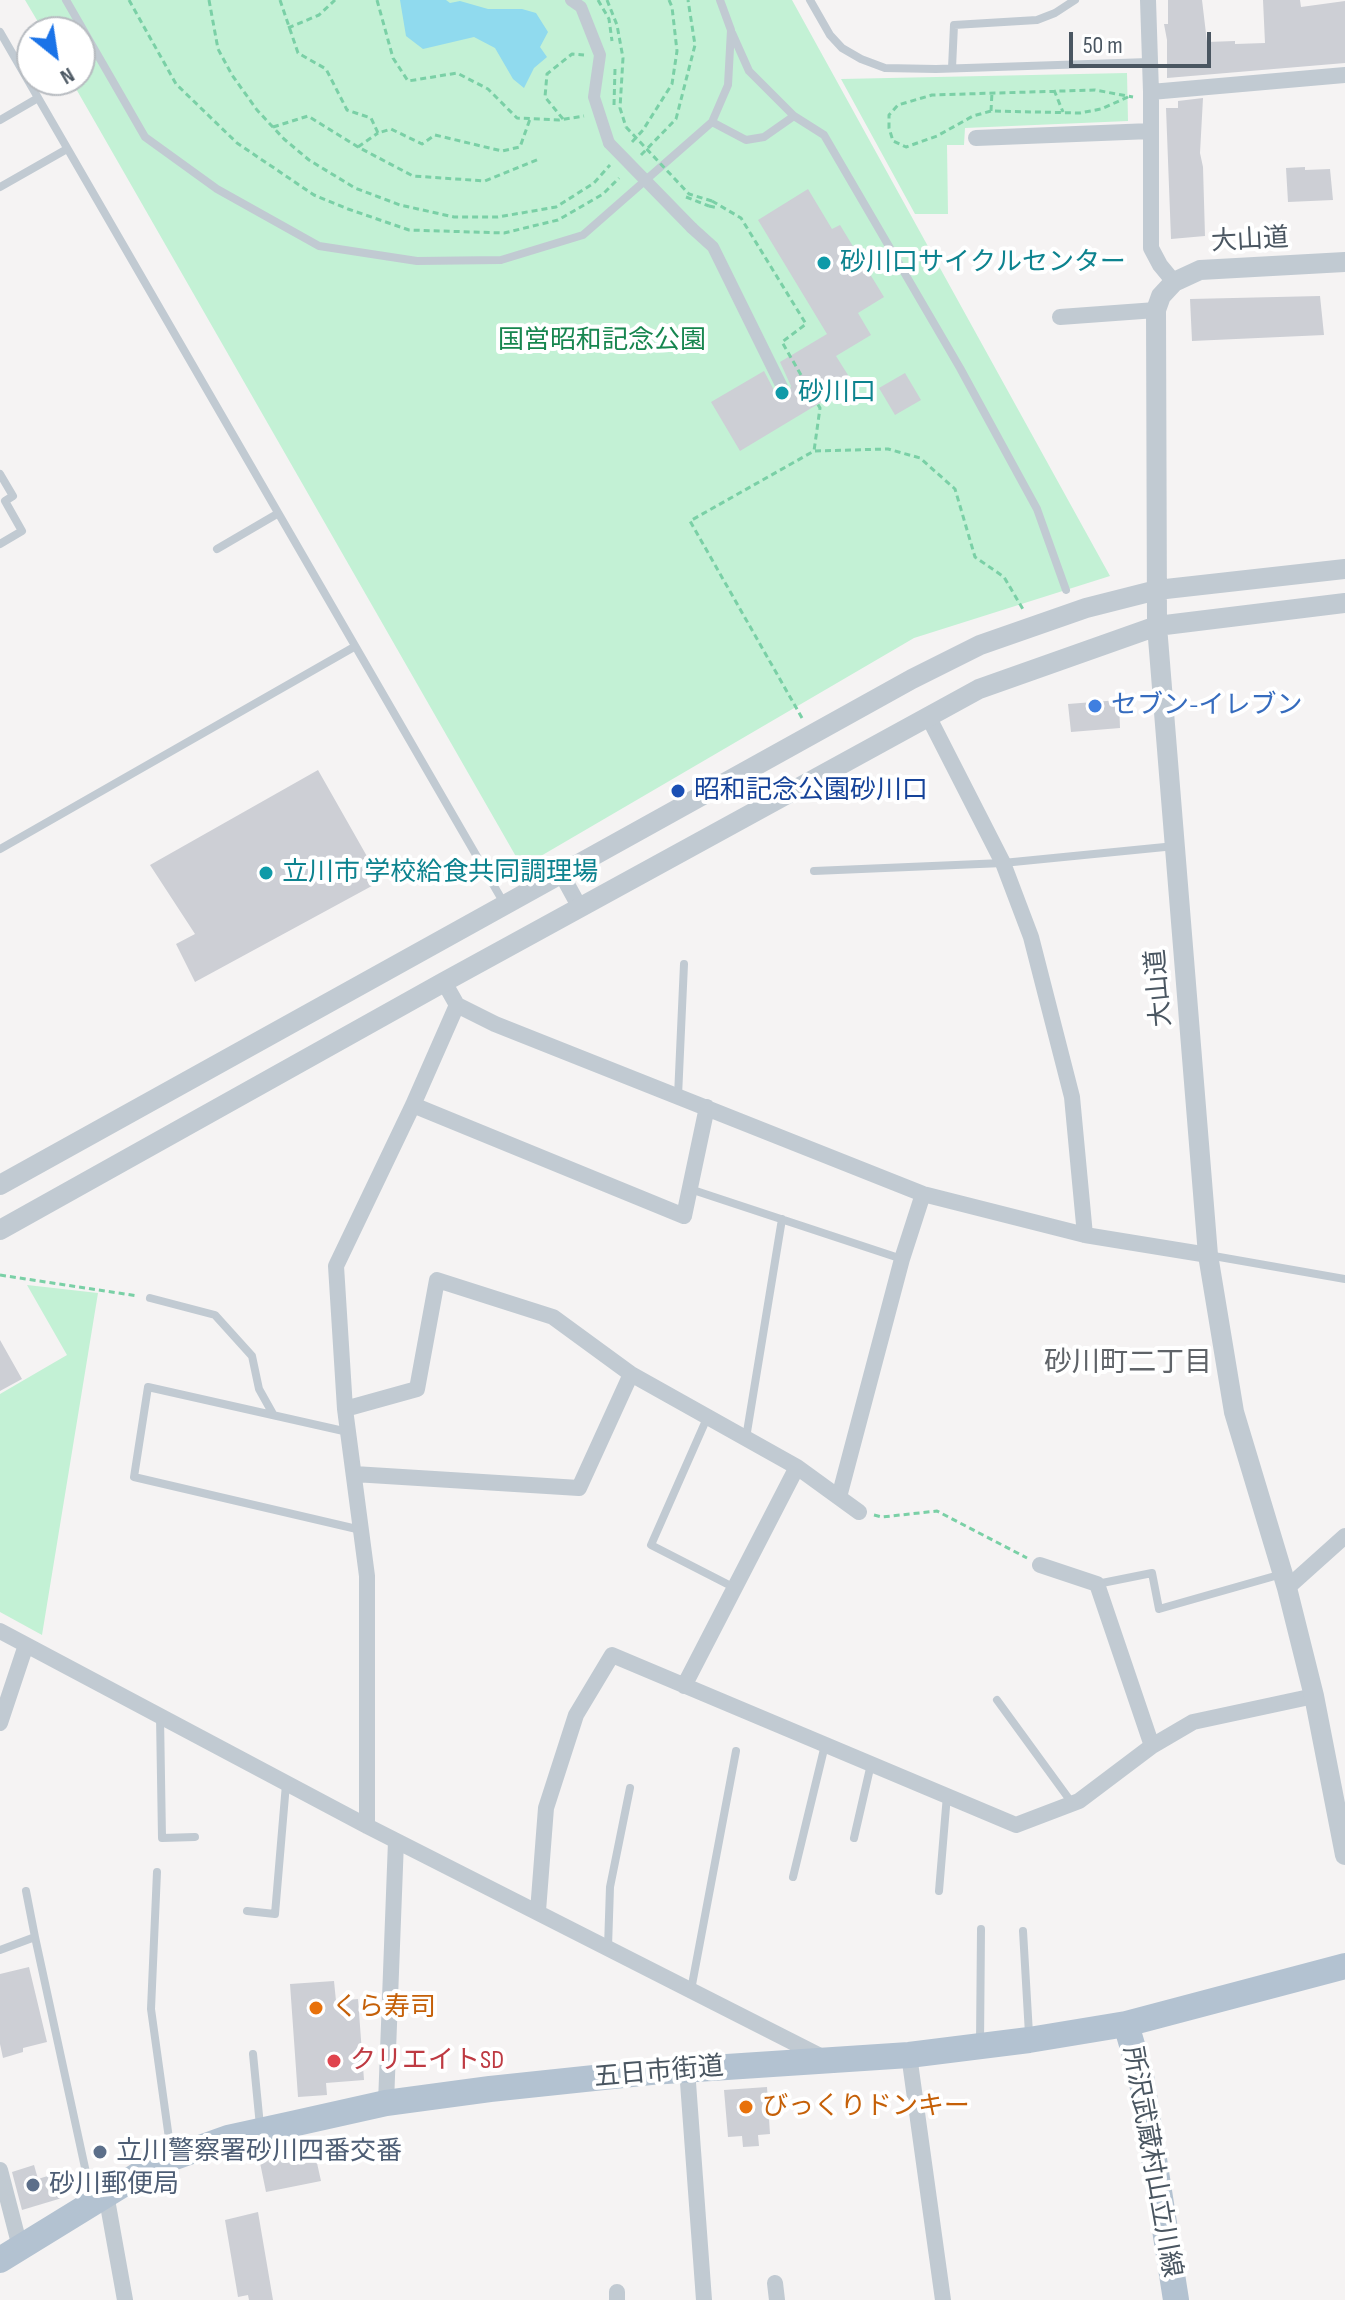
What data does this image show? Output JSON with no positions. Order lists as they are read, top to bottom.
{
  "streets": {
    "main road": ["五日市街道", "所沢武蔵村山立川線"],
    "street": ["大山道"]
  },
  "crossings": [
    ["五日市街道", "所沢武蔵村山立川線"]
  ],
  "districts": ["砂川町二丁目"],
  "parks": ["国営昭和記念公園"],
  "places": [
    "砂川口サイクルセンター",
    "砂川口",
    "セブン-イレブン",
    "昭和記念公園砂川口",
    "立川市 学校給食共同調理場",
    "くら寿司",
    "クリエイトSD",
    "びっくりドンキー",
    "立川警察署砂川四番交番",
    "砂川郵便局"
  ],
  "scale_bar": "50 m",
  "north": "bottom right"
}
